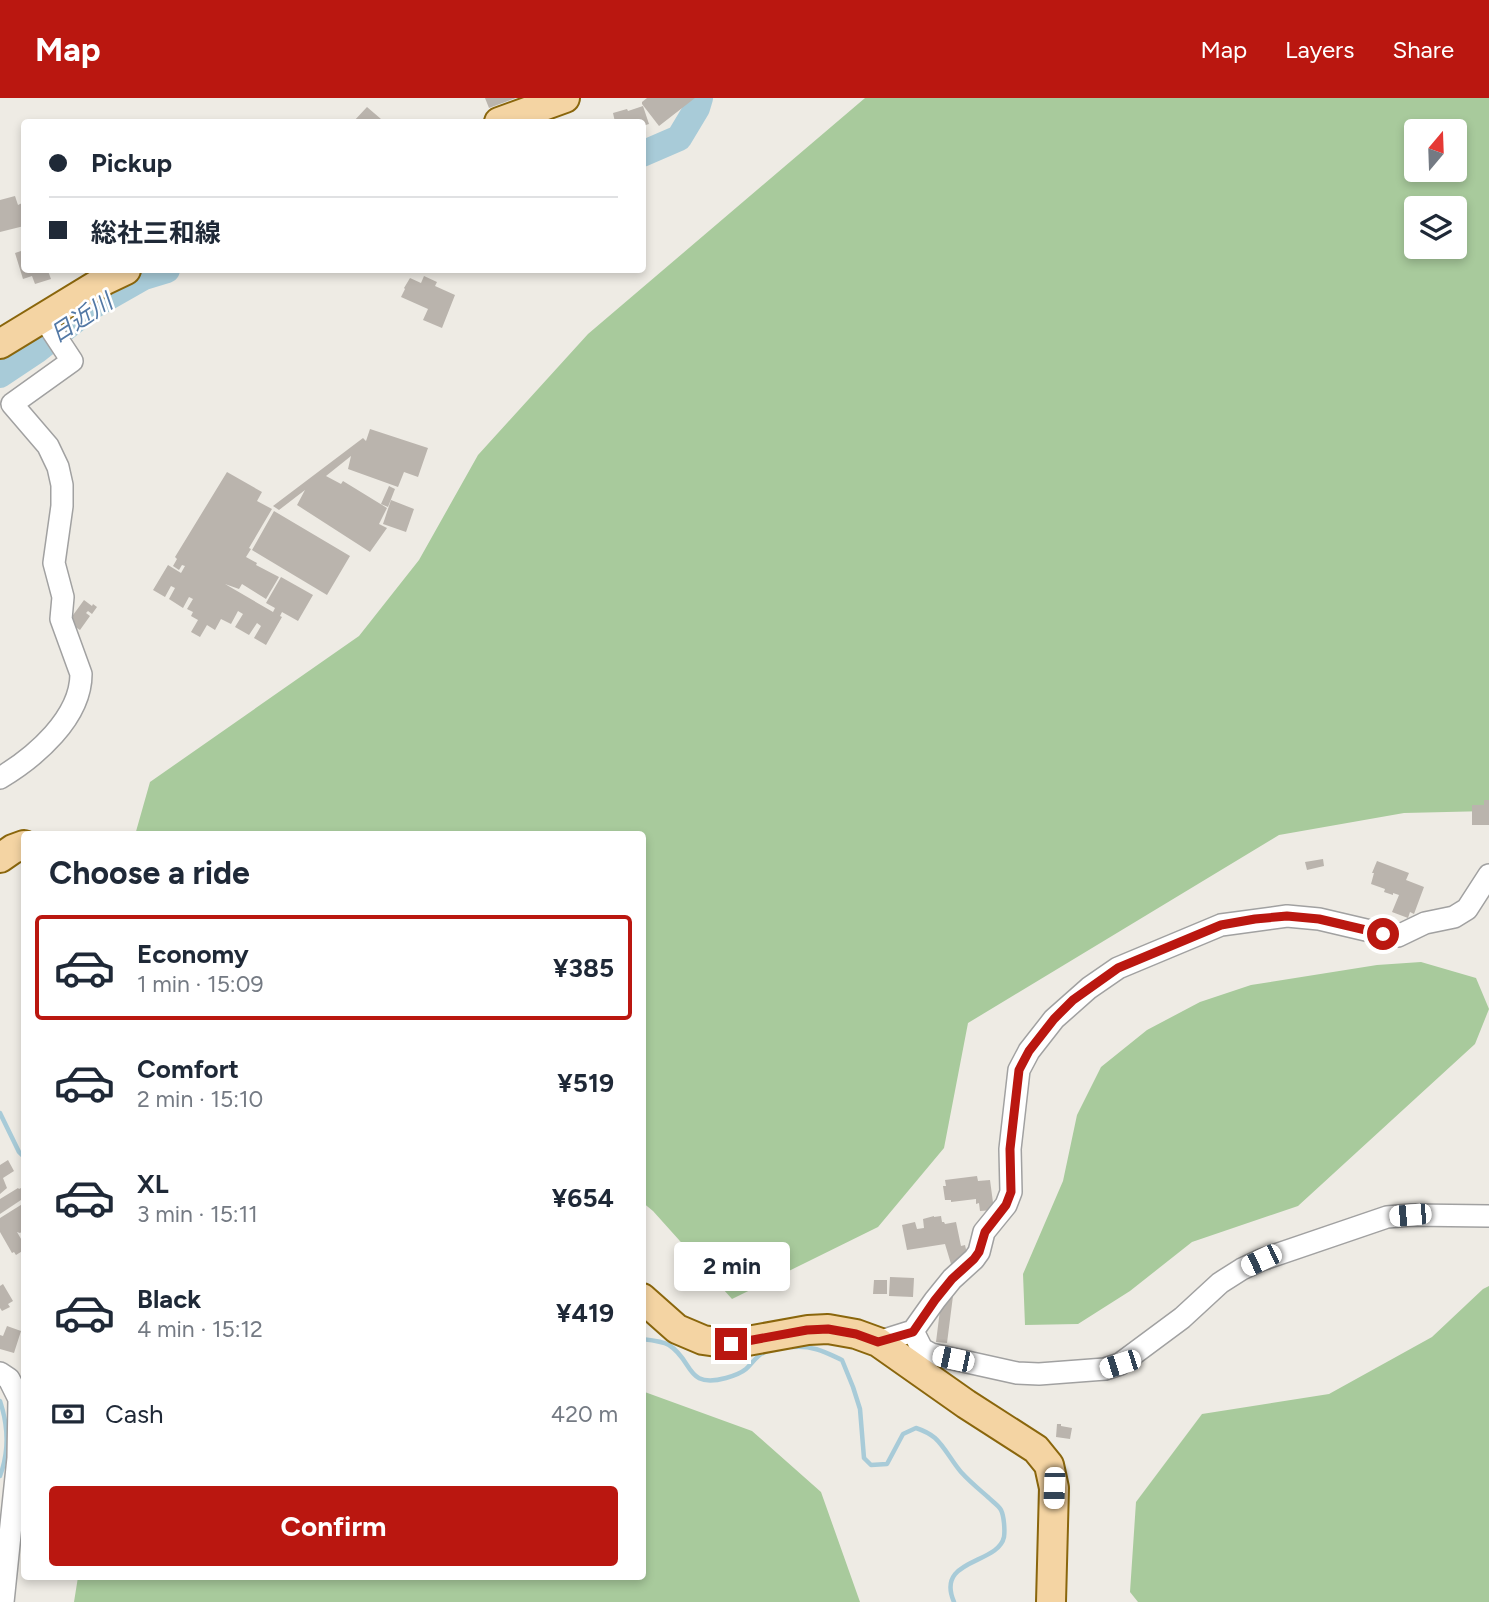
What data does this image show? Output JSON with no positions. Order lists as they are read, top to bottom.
{
  "water": ["日近川"],
  "north": "top",
  "page": {
    "header": "Map",
    "nav": ["Map", "Layers", "Share"],
    "banner": ["Pickup", "総社三和線"],
    "heading": "Choose a ride",
    "list": [
      {
        "name": "Economy",
        "note": "1 min · 15:09",
        "value": "¥385"
      },
      {
        "name": "Comfort",
        "note": "2 min · 15:10",
        "value": "¥519"
      },
      {
        "name": "XL",
        "note": "3 min · 15:11",
        "value": "¥654"
      },
      {
        "name": "Black",
        "note": "4 min · 15:12",
        "value": "¥419"
      }
    ],
    "bubble": "2 min",
    "pay": ["Cash", "420 m"],
    "buttons": "Confirm"
  }
}
